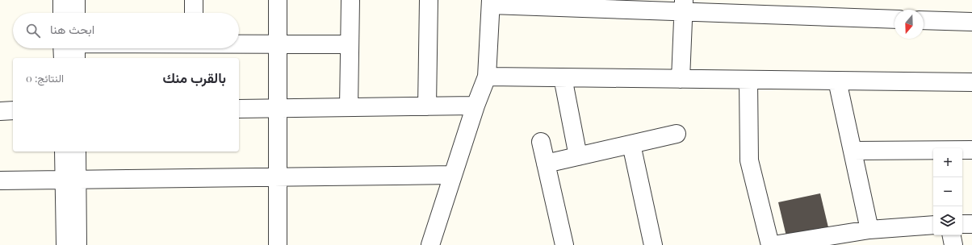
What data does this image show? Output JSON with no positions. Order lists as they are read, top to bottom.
{
  "north": "bottom",
  "page": {
    "search": "ابحث هنا",
    "heading": ["بالقرب منك", "النتائج: 0"],
    "map_buttons": ["+", "−"]
  }
}
